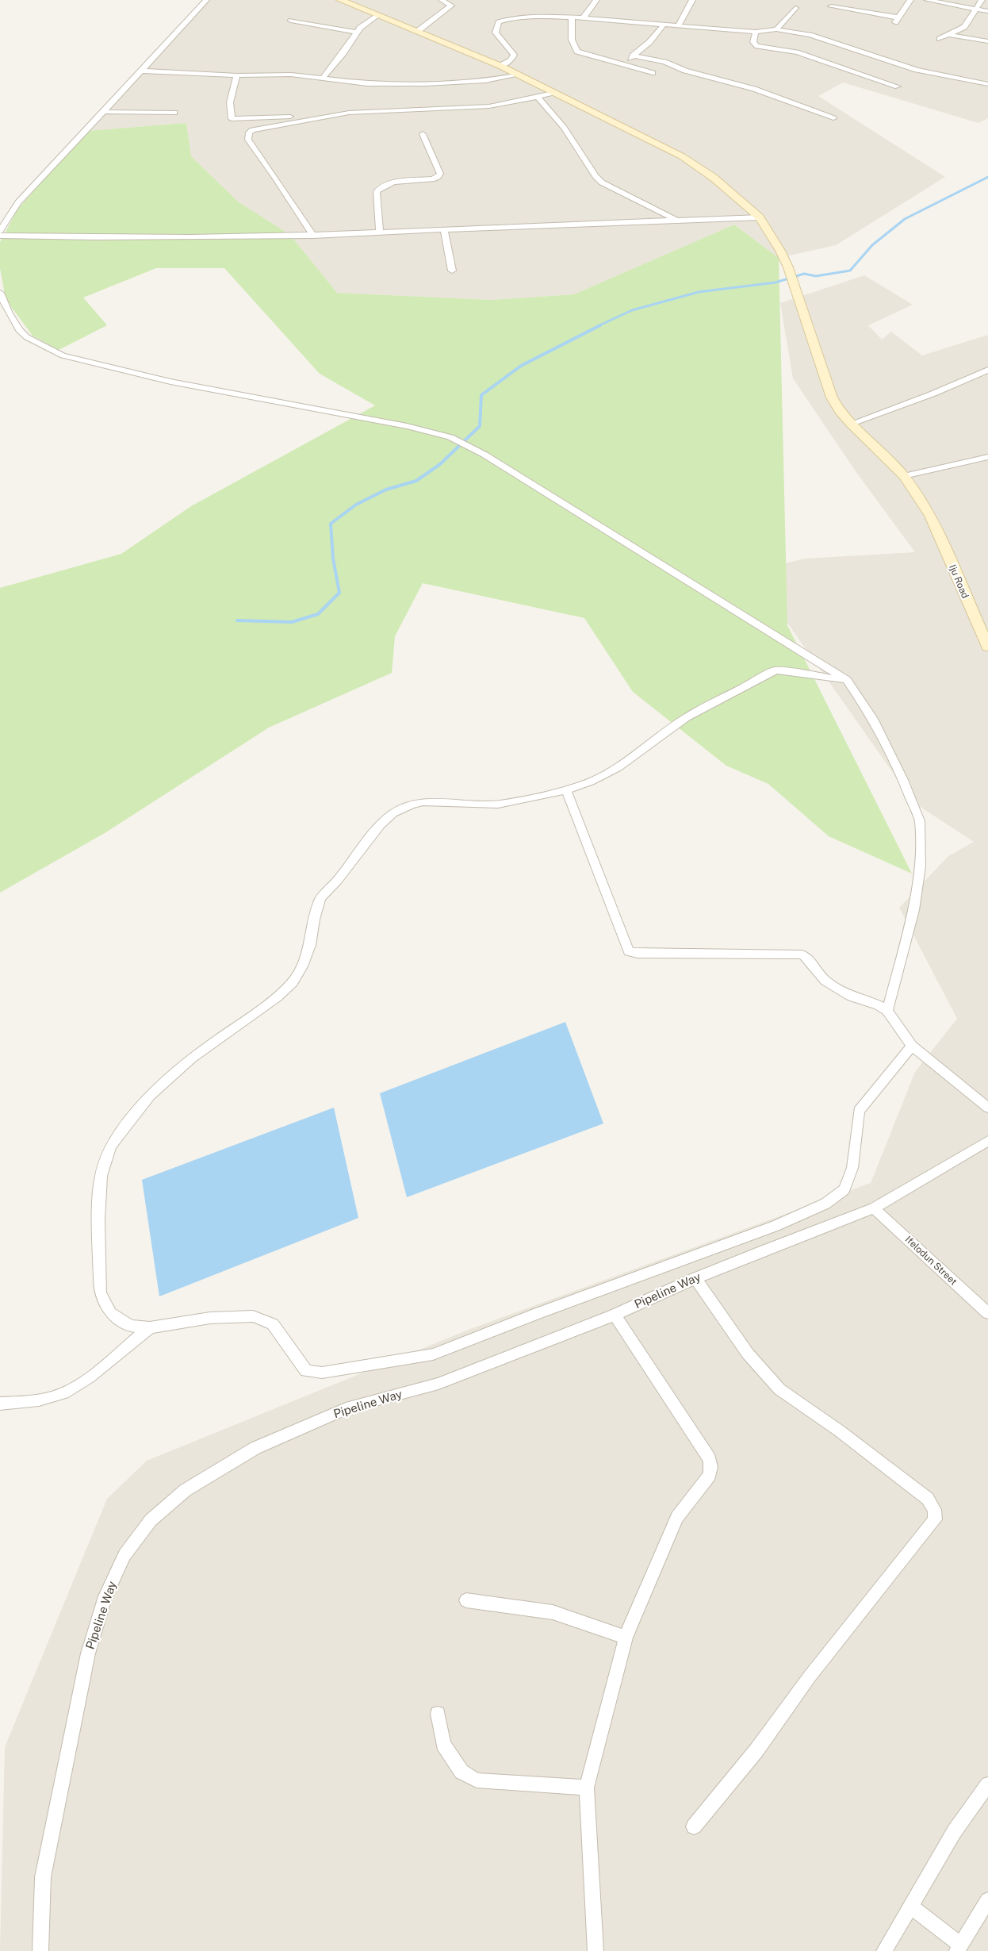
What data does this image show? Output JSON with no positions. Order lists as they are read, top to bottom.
{
  "streets": {
    "main road": ["Iju Road"],
    "street": ["Ifelodun Street", "Pipeline Way"]
  },
  "crossings": [
    ["Ifelodun Street", "Pipeline Way"]
  ]
}
